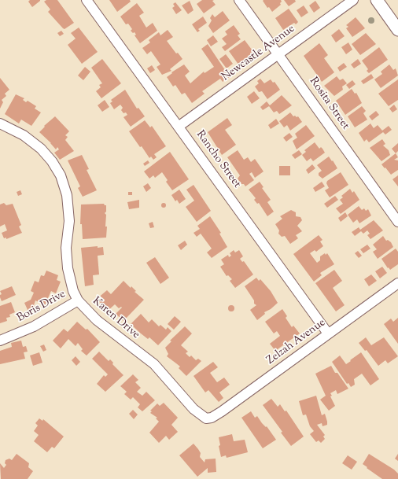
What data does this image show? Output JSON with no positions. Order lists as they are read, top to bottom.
{
  "streets": {
    "street": [
      "Newcastle Avenue",
      "Rosita Street",
      "Rancho Street",
      "Boris Drive",
      "Karen Drive",
      "Zelzah Avenue"
    ]
  },
  "crossings": [
    ["Newcastle Avenue", "Rosita Street"],
    ["Newcastle Avenue", "Rancho Street"],
    ["Rancho Street", "Zelzah Avenue"],
    ["Boris Drive", "Karen Drive"],
    ["Karen Drive", "Zelzah Avenue"]
  ]
}
